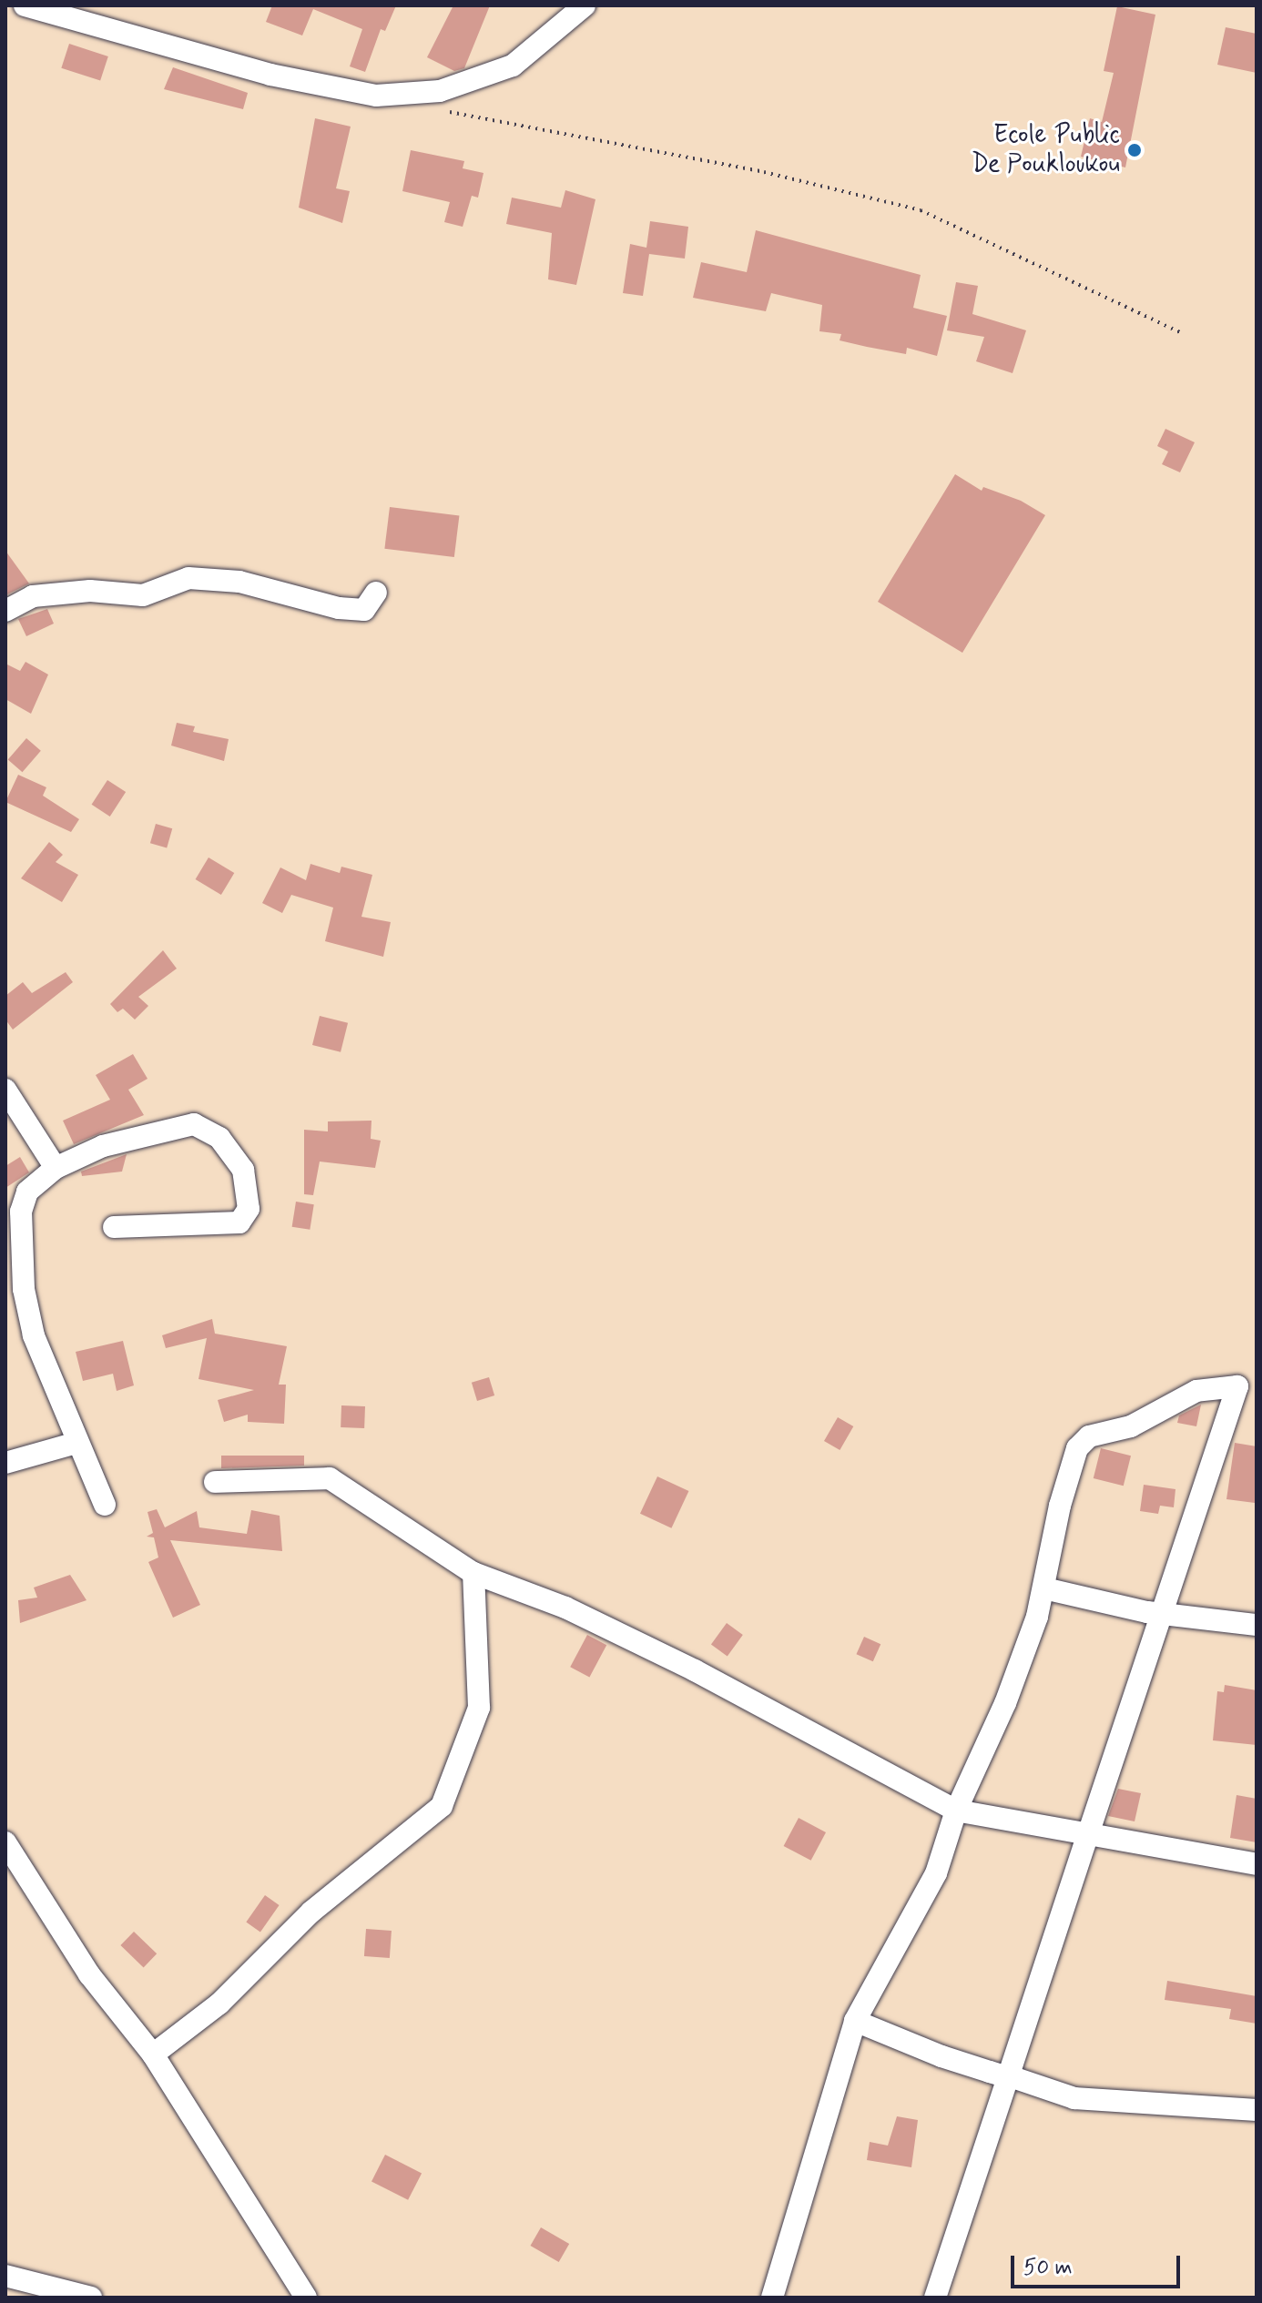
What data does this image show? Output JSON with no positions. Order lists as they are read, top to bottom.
{
  "places": ["Ecole Public De Poukloukou"],
  "scale_bar": "50 m"
}
